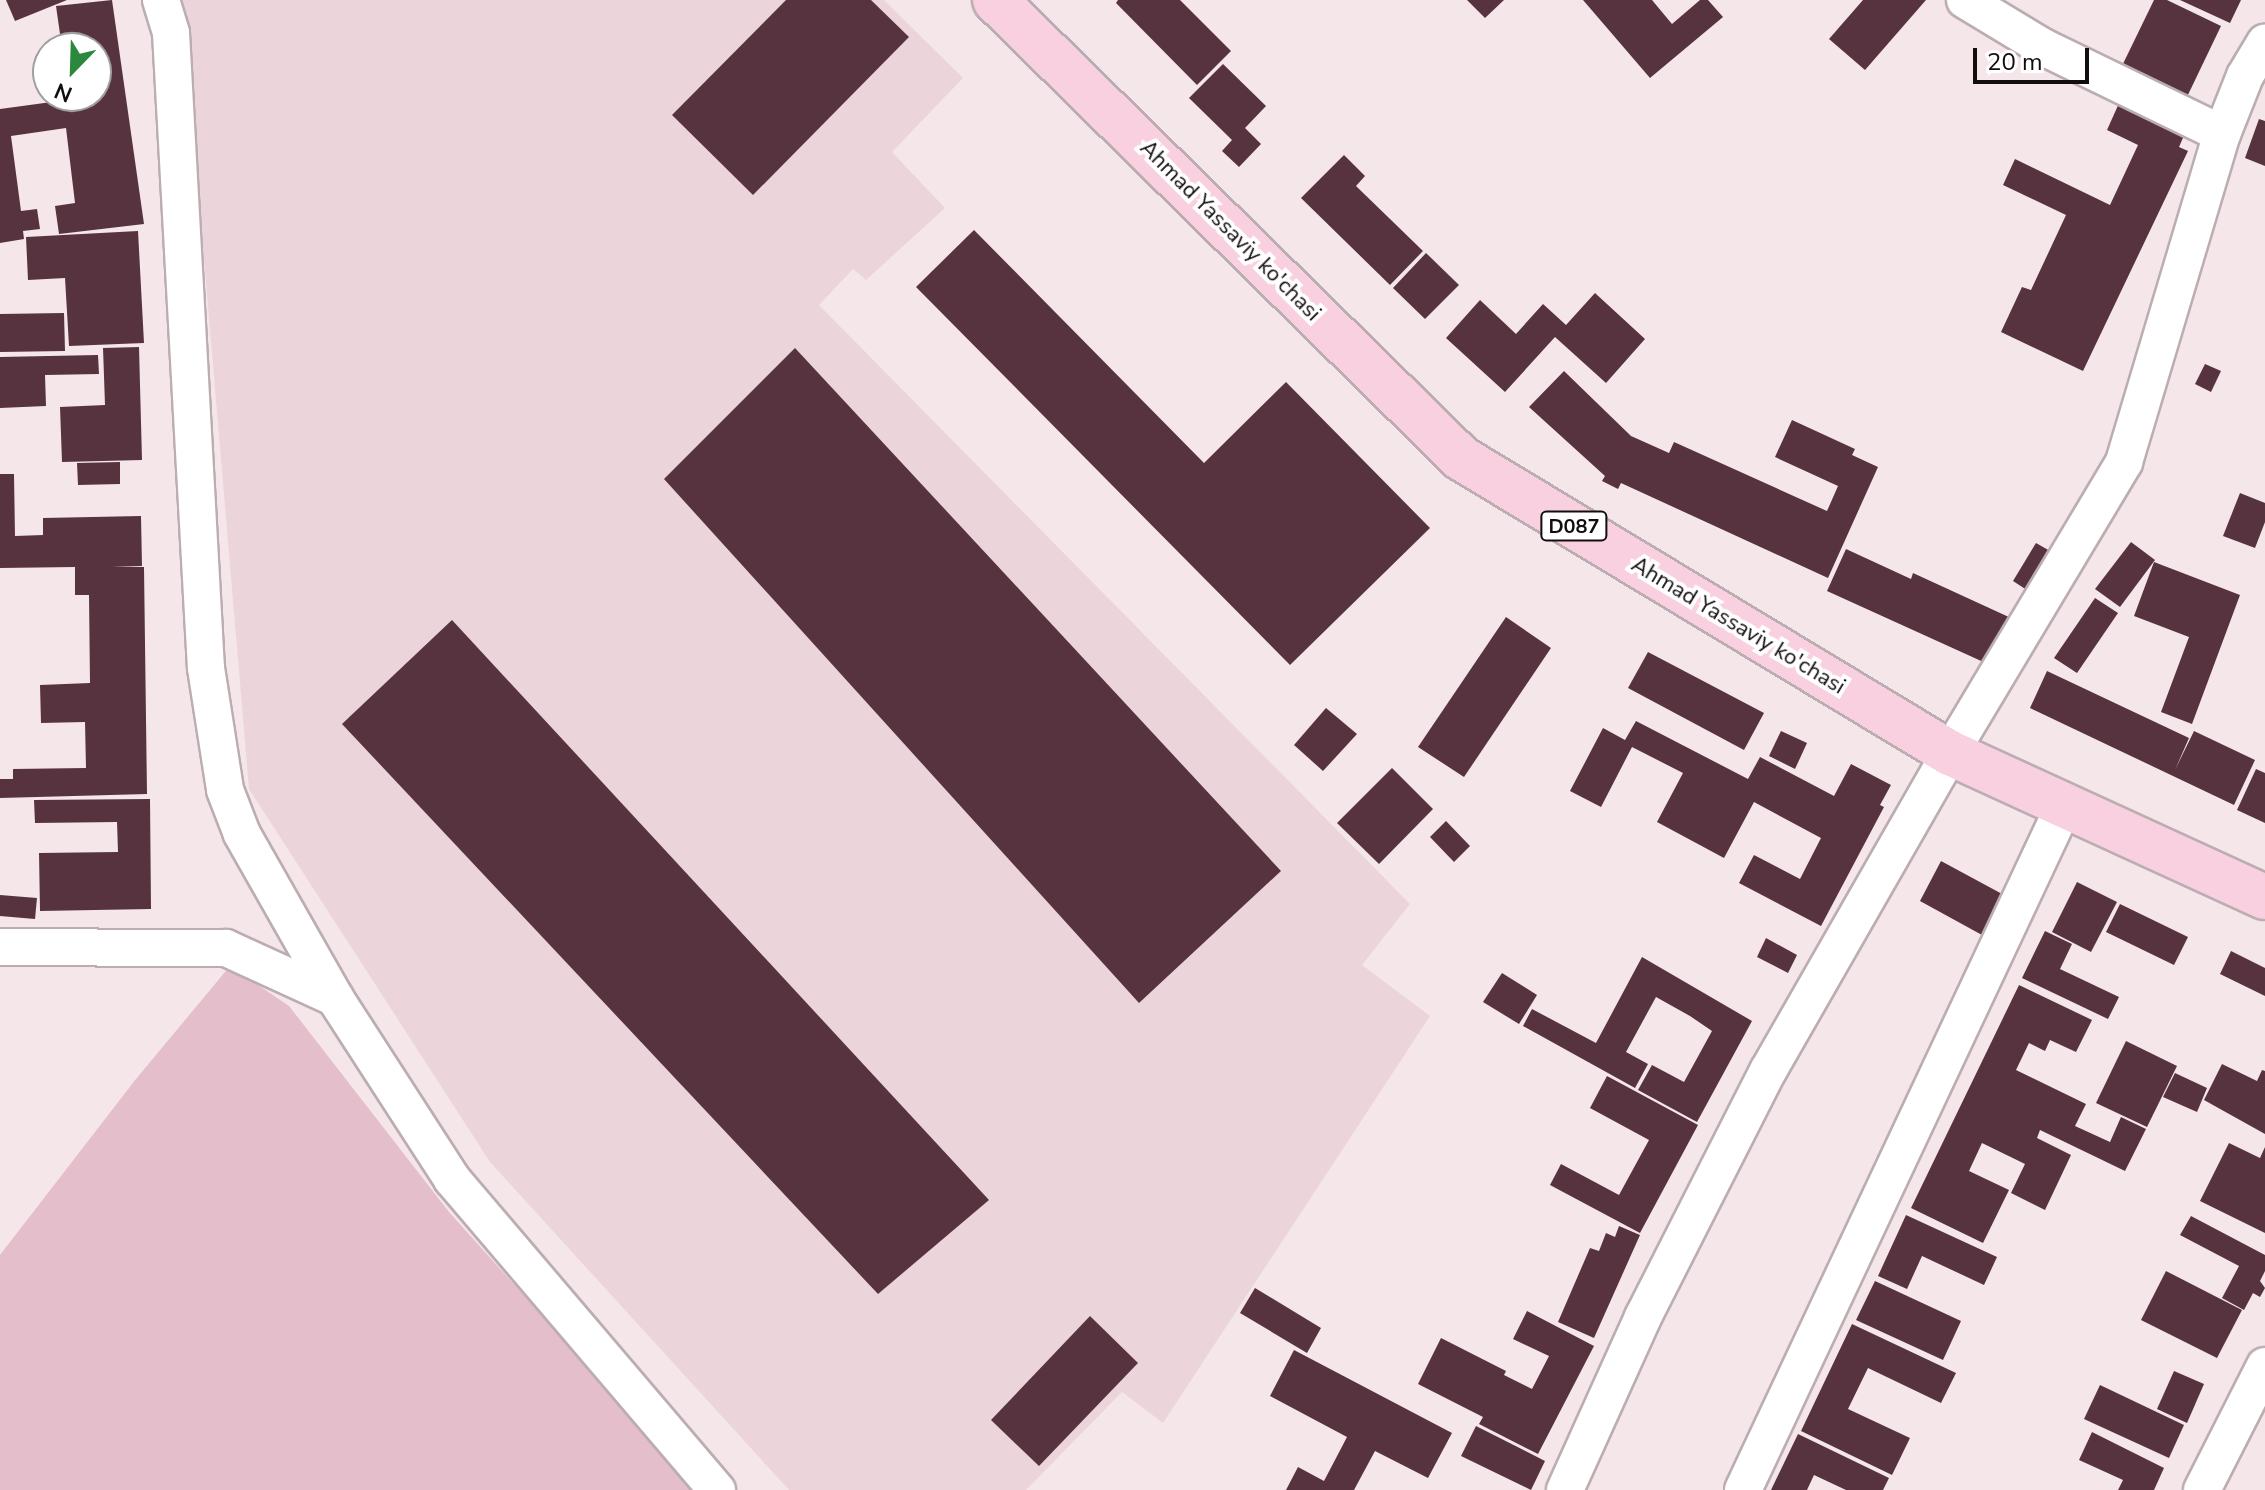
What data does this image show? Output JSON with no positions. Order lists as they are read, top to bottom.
{
  "streets": {
    "main road": ["Ahmad Yassaviy ko'chasi", "D087"]
  },
  "scale_bar": "20 m",
  "north": "bottom left"
}
